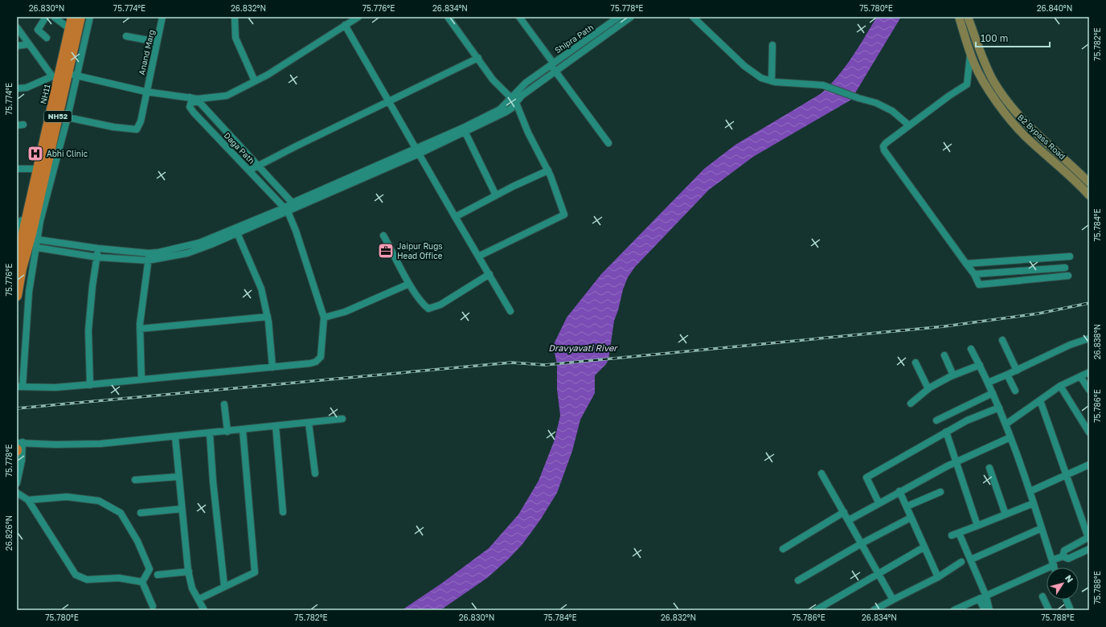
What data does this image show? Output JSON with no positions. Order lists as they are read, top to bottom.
{
  "streets": {
    "highway": ["NH11", "NH52"],
    "main road": ["B2 Bypass Road"],
    "street": ["Shipra Path", "Anand Marg", "Daga Path"]
  },
  "crossings": [
    ["NH11", "NH52"]
  ],
  "water": ["Dravyavati River"],
  "places": {
    "hospital": ["Abhi Clinic"],
    "office": ["Jaipur Rugs Head Office"]
  },
  "scale_bar": "100 m",
  "north": "top right",
  "coordinates": [
    "26.830°N",
    "75.774°E",
    "26.832°N",
    "75.776°E",
    "26.834°N",
    "75.778°E",
    "75.780°E",
    "26.840°N",
    "75.782°E",
    "75.784°E",
    "26.838°N",
    "75.786°E",
    "26.826°N",
    "75.788°E"
  ]
}
